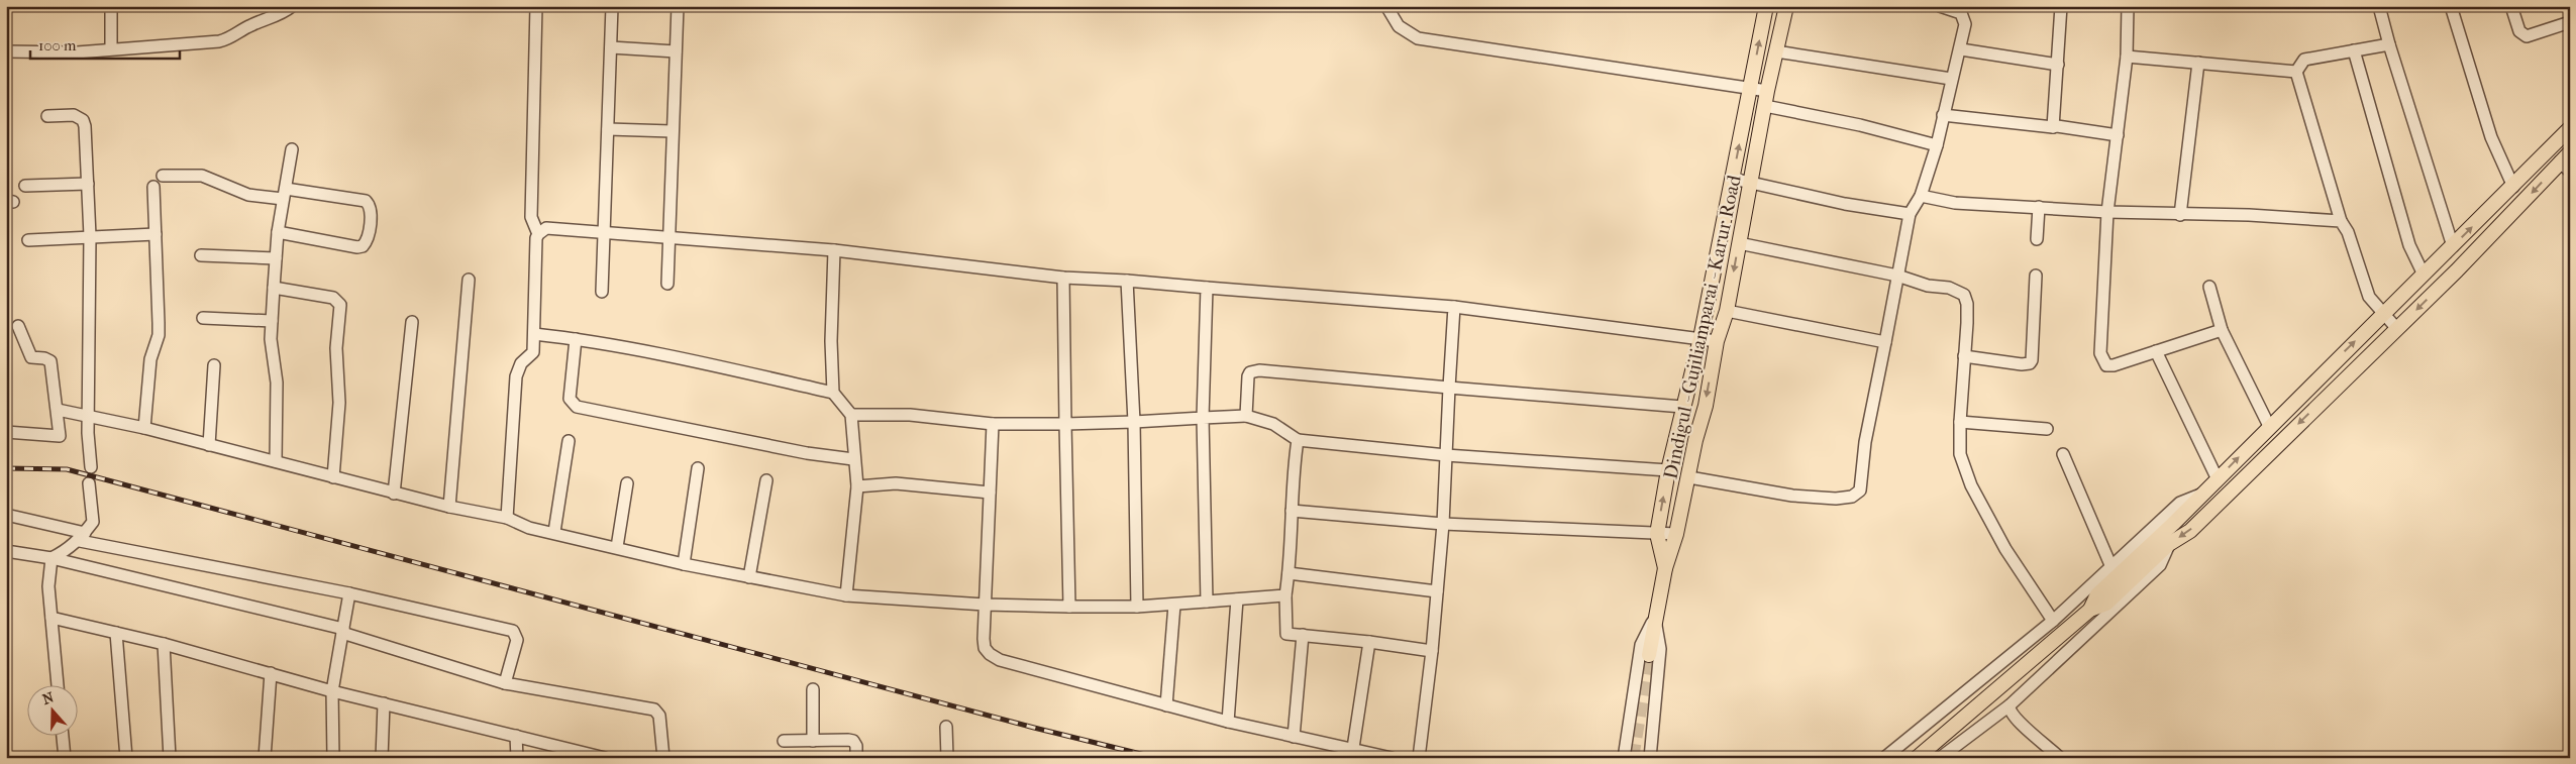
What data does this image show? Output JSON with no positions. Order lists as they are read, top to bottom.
{
  "streets": {
    "main road": ["Dindigul - Gujiliamparai - Karur Road"]
  },
  "scale_bar": "100 m",
  "north": "top"
}
